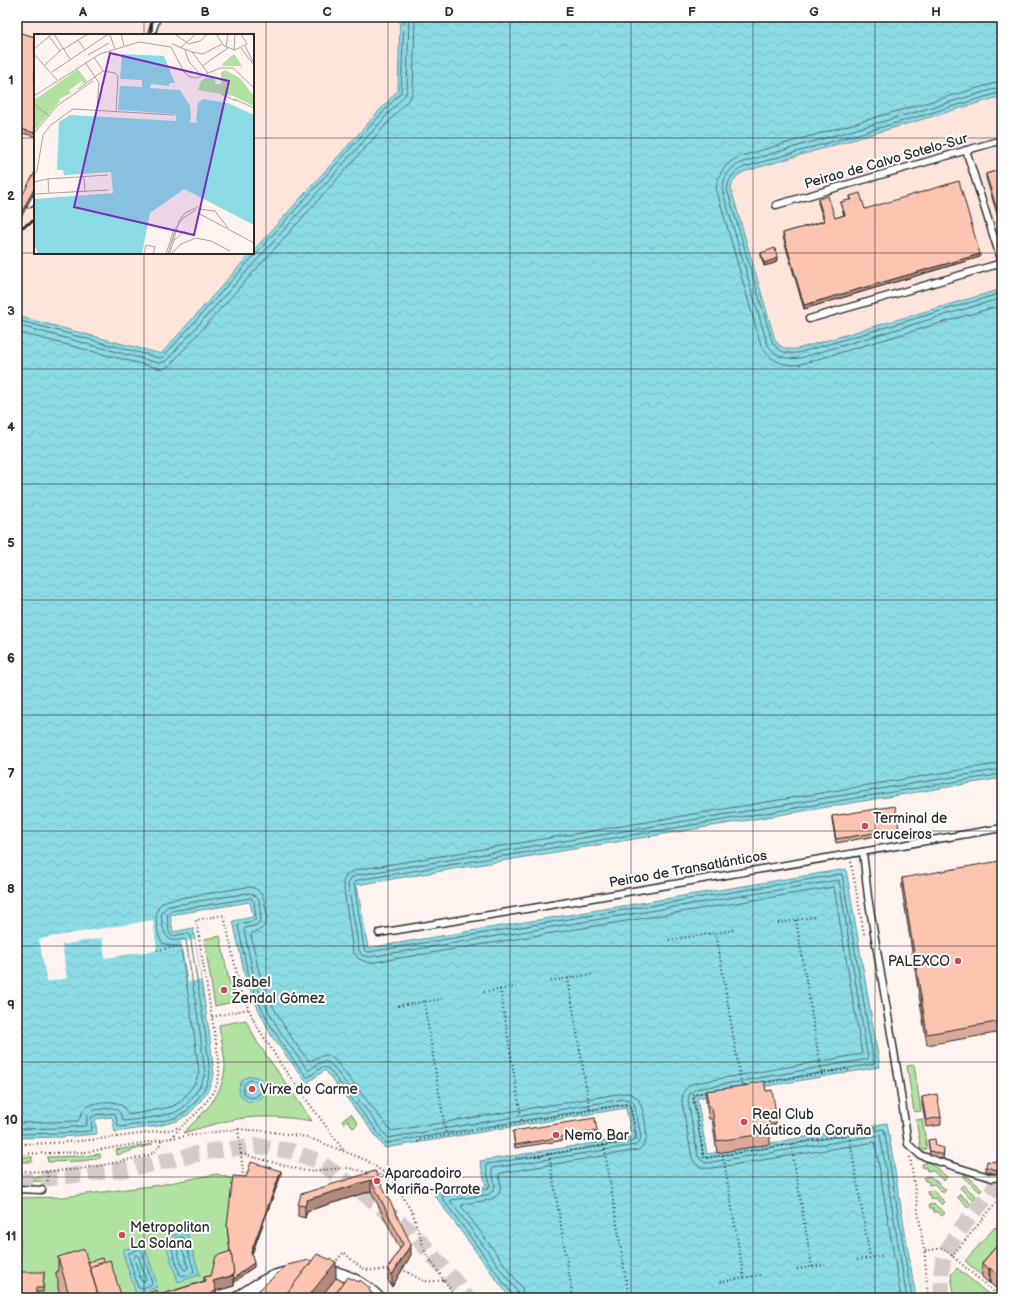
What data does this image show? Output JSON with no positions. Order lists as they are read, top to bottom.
{
  "streets": {
    "lane": ["Peirao de Calvo Sotelo-Sur", "Peirao de Transatlánticos"]
  },
  "places": [
    "Terminal de cruceiros",
    "PALEXCO",
    "Isabel Zendal Gómez",
    "Virxe do Carme",
    "Real Club Náutico da Coruña",
    "Nemo Bar",
    "Aparcadoiro Mariña-Parrote",
    "Metropolitan La Solana"
  ],
  "grid": {
    "columns": [
      "A",
      "B",
      "C",
      "D",
      "E",
      "F",
      "G",
      "H"
    ],
    "rows": [
      "1",
      "2",
      "3",
      "4",
      "5",
      "6",
      "7",
      "8",
      "9",
      "10",
      "11"
    ]
  }
}
